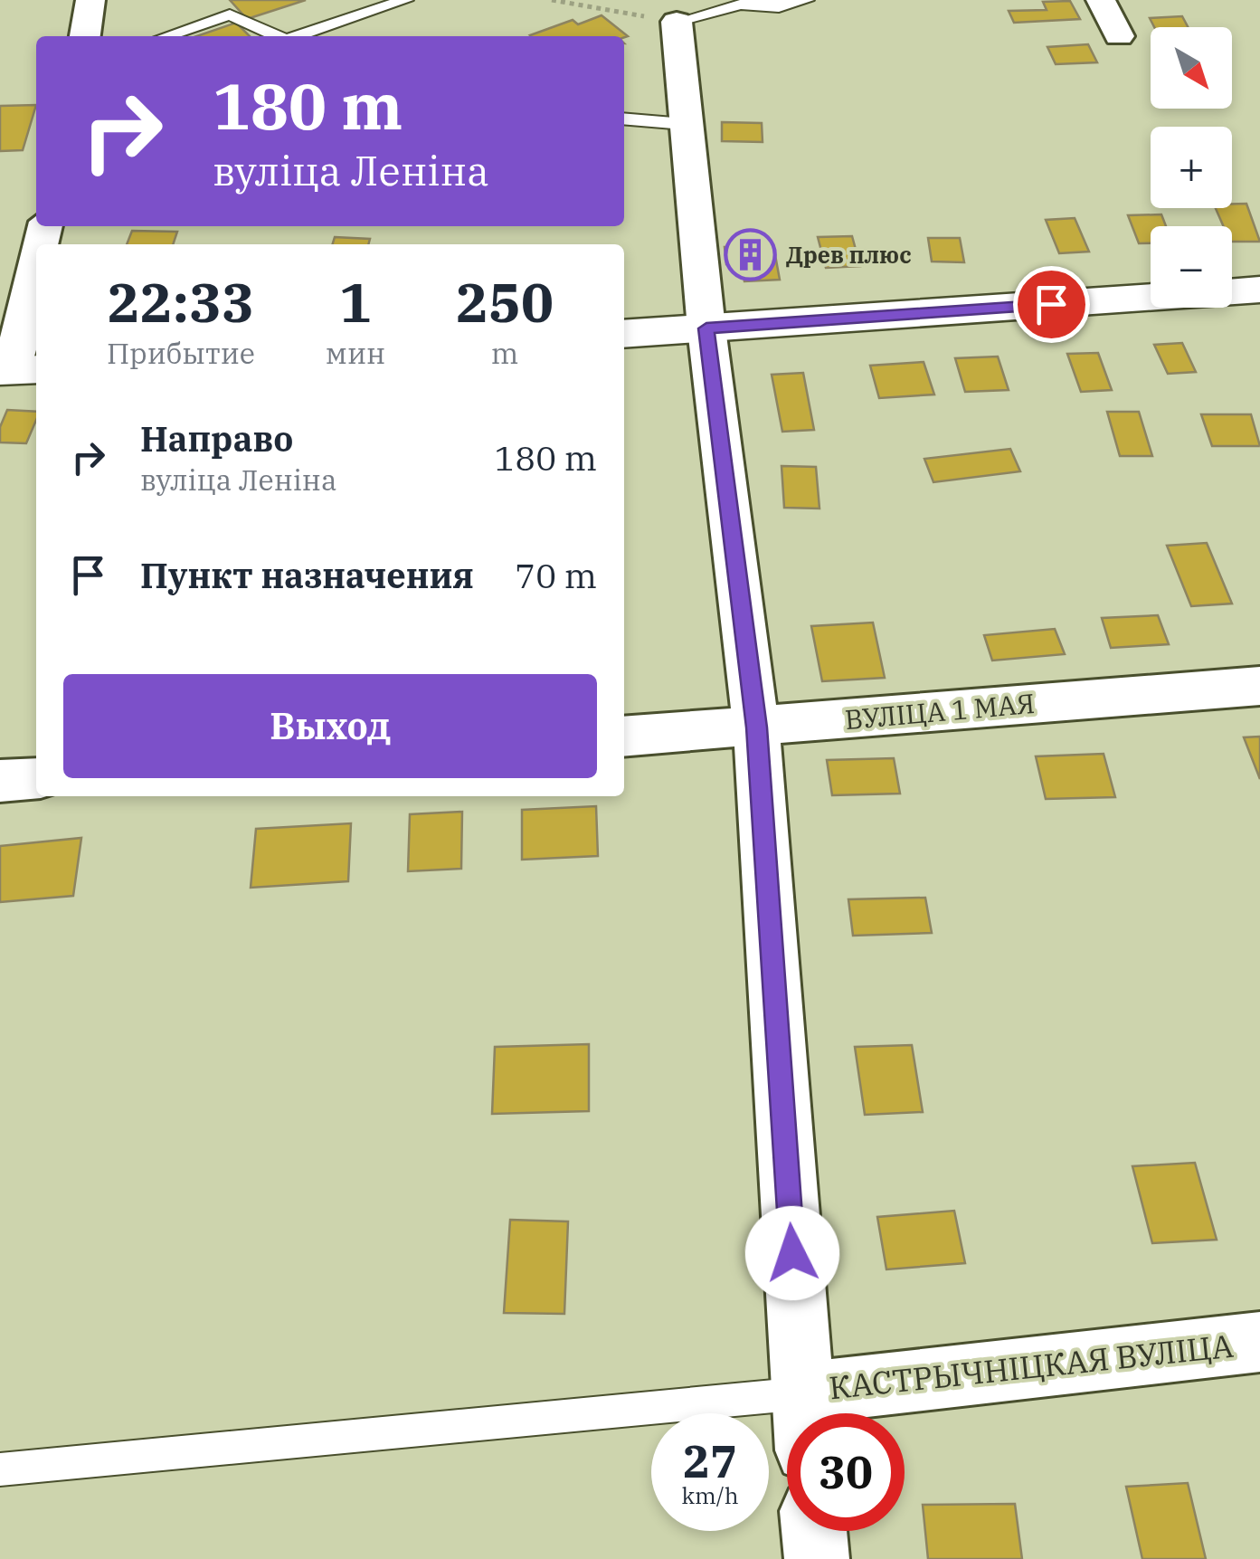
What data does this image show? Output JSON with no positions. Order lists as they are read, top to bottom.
{
  "streets": {
    "street": ["ВУЛІЦА 1 МАЯ", "КАСТРЫЧНІЦКАЯ ВУЛІЦА"]
  },
  "places": {
    "building": ["Древ плюс"]
  },
  "north": "bottom right",
  "page": {
    "map_buttons": ["+", "−"],
    "turn": ["180 m", "вуліца Леніна"],
    "eta": [
      "22:33",
      "Прибытие",
      "1",
      "мин",
      "250",
      "m"
    ],
    "list": [
      {
        "name": "Направо",
        "note": "вуліца Леніна",
        "value": "180 m"
      },
      {
        "name": "Пункт назначения",
        "value": "70 m"
      }
    ],
    "buttons": "Выход",
    "speed": "27 km/h",
    "limit": "30"
  }
}
